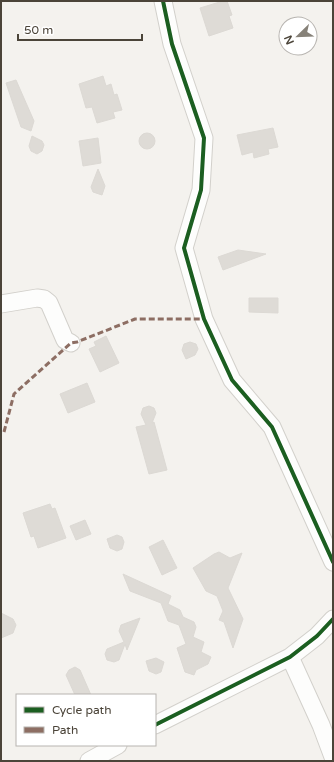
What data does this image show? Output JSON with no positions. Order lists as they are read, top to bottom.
{
  "legend": ["Cycle path", "Path"],
  "scale_bar": "50 m",
  "north": "bottom left"
}
